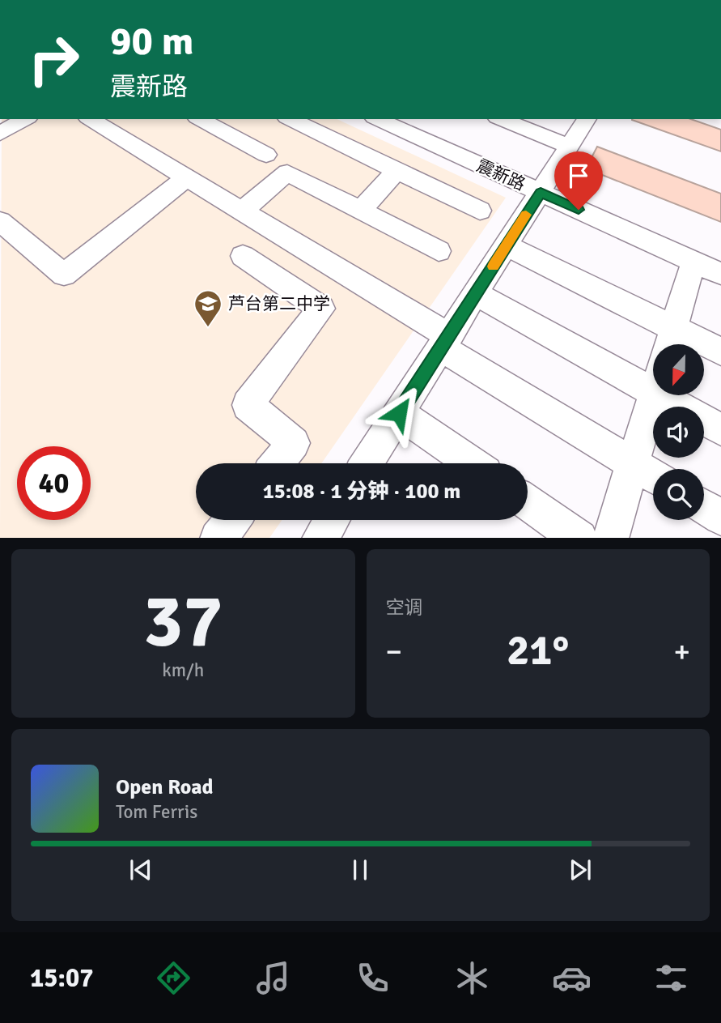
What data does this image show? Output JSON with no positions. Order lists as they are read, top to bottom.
{
  "streets": {
    "street": ["震新路"]
  },
  "places": {
    "school or university": ["芦台第二中学"]
  },
  "north": "bottom",
  "page": {
    "turn": ["90 m", "震新路"],
    "limit": "40",
    "trip": "15:08 · 1 分钟 · 100 m",
    "tile": [
      ["37", "km/h"],
      "空调"
    ],
    "heat": ["−", "21°", "+"],
    "song": ["Open Road", "Tom Ferris"],
    "tabs": "15:07"
  }
}
